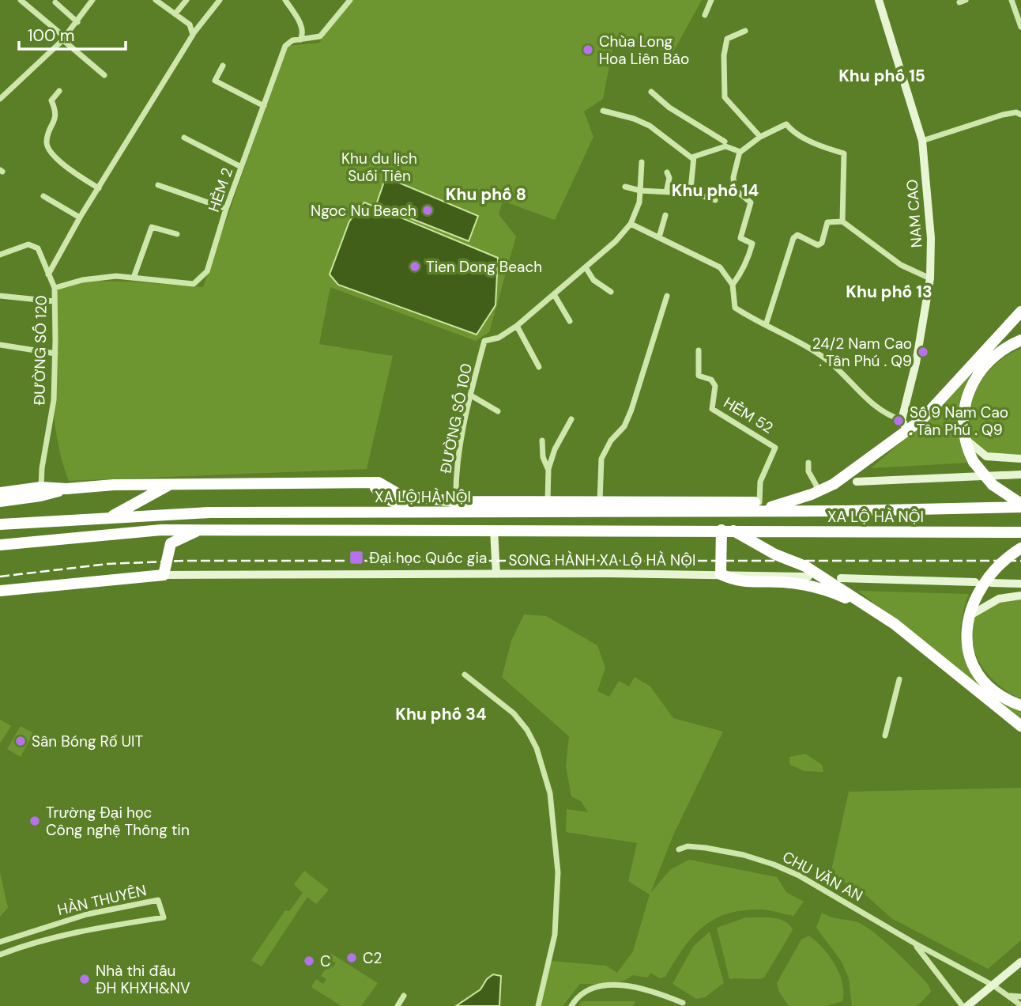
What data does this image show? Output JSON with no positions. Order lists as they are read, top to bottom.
{
  "streets": {
    "highway": ["XA LỘ HÀ NỘI"],
    "main road": ["NAM CAO", "SONG HÀNH XA LỘ HÀ NỘI"],
    "street": [
      "HẺM 2",
      "ĐƯỜNG SỐ 120",
      "HẺM 52",
      "ĐƯỜNG SỐ 100",
      "CHU VĂN AN",
      "HÀN THUYÊN"
    ]
  },
  "crossings": [
    ["HẺM 2", "ĐƯỜNG SỐ 120"],
    ["ĐƯỜNG SỐ 120", "XA LỘ HÀ NỘI"],
    ["HẺM 52", "XA LỘ HÀ NỘI"],
    ["ĐƯỜNG SỐ 100", "XA LỘ HÀ NỘI"],
    ["XA LỘ HÀ NỘI", "SONG HÀNH XA LỘ HÀ NỘI"]
  ],
  "districts": [
    "Khu phố 15",
    "Khu phố 14",
    "Khu phố 8",
    "Khu phố 13",
    "Khu phố 34"
  ],
  "parks": ["Khu du lịch Suối Tiên"],
  "places": {
    "other": [
      "Chùa Long Hoa Liên Bảo",
      "Ngoc Nu Beach",
      "Tien Dong Beach",
      "24/2 Nam Cao . Tân Phú . Q9",
      "Số 9 Nam Cao . Tân Phú . Q9",
      "Sân Bóng Rổ UIT",
      "Trường Đại học Công nghệ Thông tin",
      "C2",
      "C",
      "Nhà thi đấu ĐH KHXH&NV"
    ],
    "transit": ["Đại học Quốc gia"]
  },
  "scale_bar": "100 m"
}
